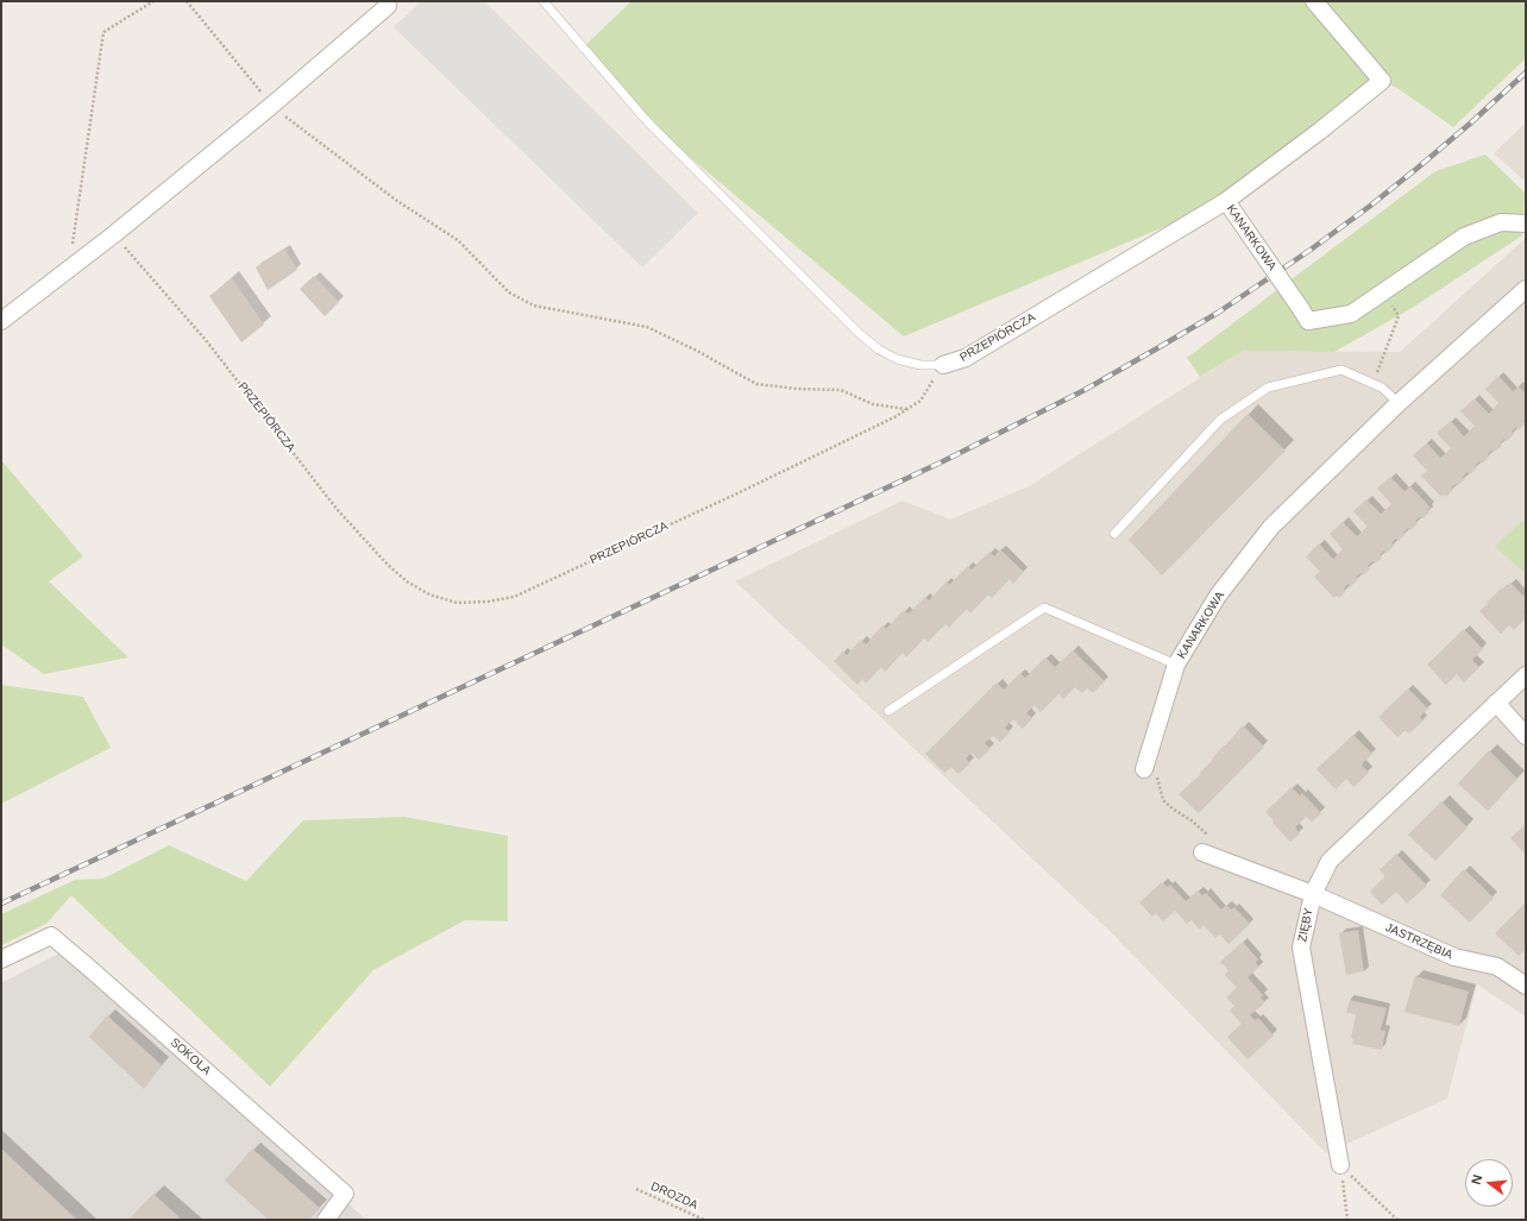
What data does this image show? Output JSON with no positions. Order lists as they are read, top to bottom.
{
  "streets": {
    "street": [
      "KANARKOWA",
      "PRZEPIÓRCZA",
      "ZIĘBY",
      "JASTRZĘBIA",
      "SOKOLA"
    ],
    "path": ["DROZDA"]
  },
  "crossings": [
    ["KANARKOWA", "PRZEPIÓRCZA"],
    ["ZIĘBY", "JASTRZĘBIA"]
  ],
  "north": "left"
}
